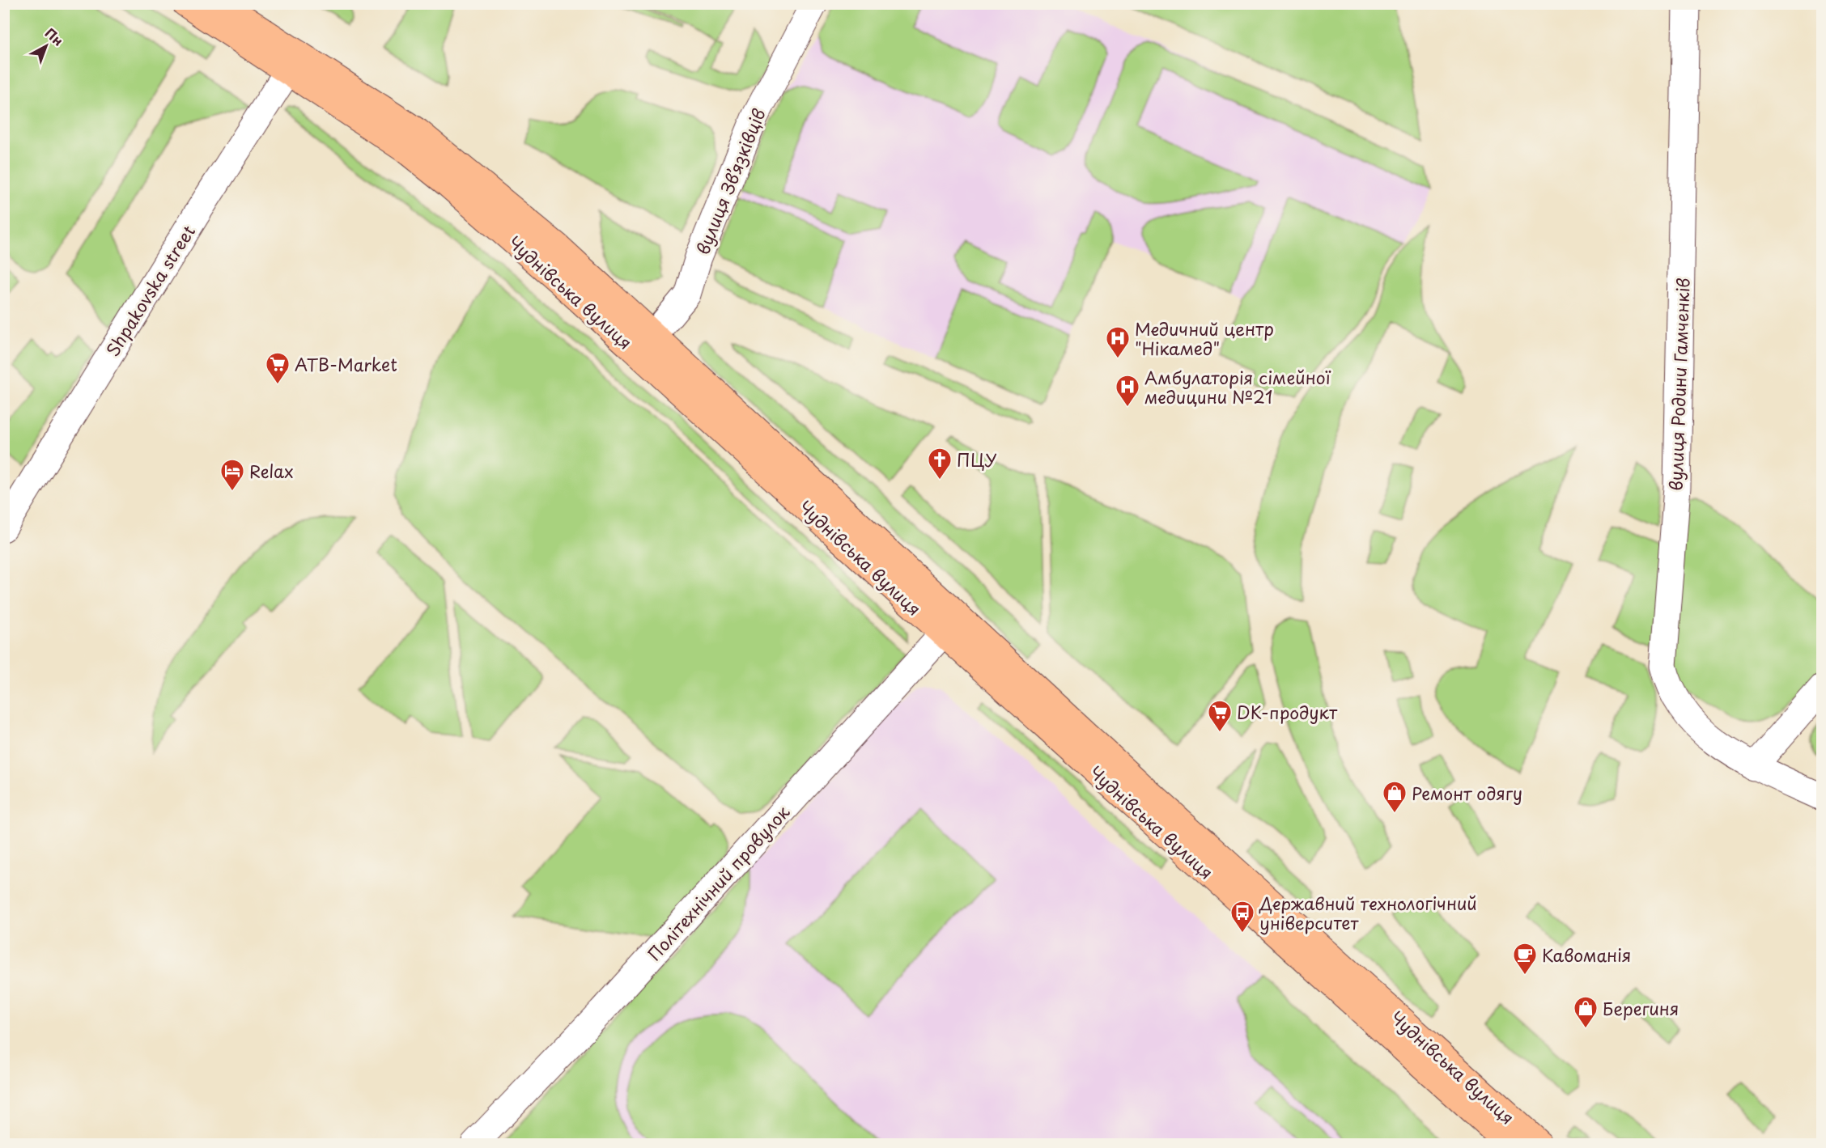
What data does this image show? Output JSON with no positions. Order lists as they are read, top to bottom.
{
  "streets": {
    "main road": ["Чуднівська вулиця"],
    "street": [
      "вулиця Звʼязківців",
      "Shpakovska street",
      "вулиця Родини Гамченків",
      "Політехнічний провулок"
    ]
  },
  "crossings": [
    ["вулиця Звʼязківців", "Чуднівська вулиця"],
    ["Shpakovska street", "Чуднівська вулиця"],
    ["Чуднівська вулиця", "Політехнічний провулок"]
  ],
  "places": {
    "hospital": ["Медичний центр \"Нікамед\"", "Амбулаторія сімейної медицини №21"],
    "supermarket": ["ATB-Market", "DK-продукт"],
    "church": ["ПЦУ"],
    "hotel": ["Relax"],
    "shop": ["Ремонт одягу", "Берегиня"],
    "bus stop": ["Державний технологiчний університет"],
    "cafe": ["Кавоманія"]
  },
  "north": "top right"
}
